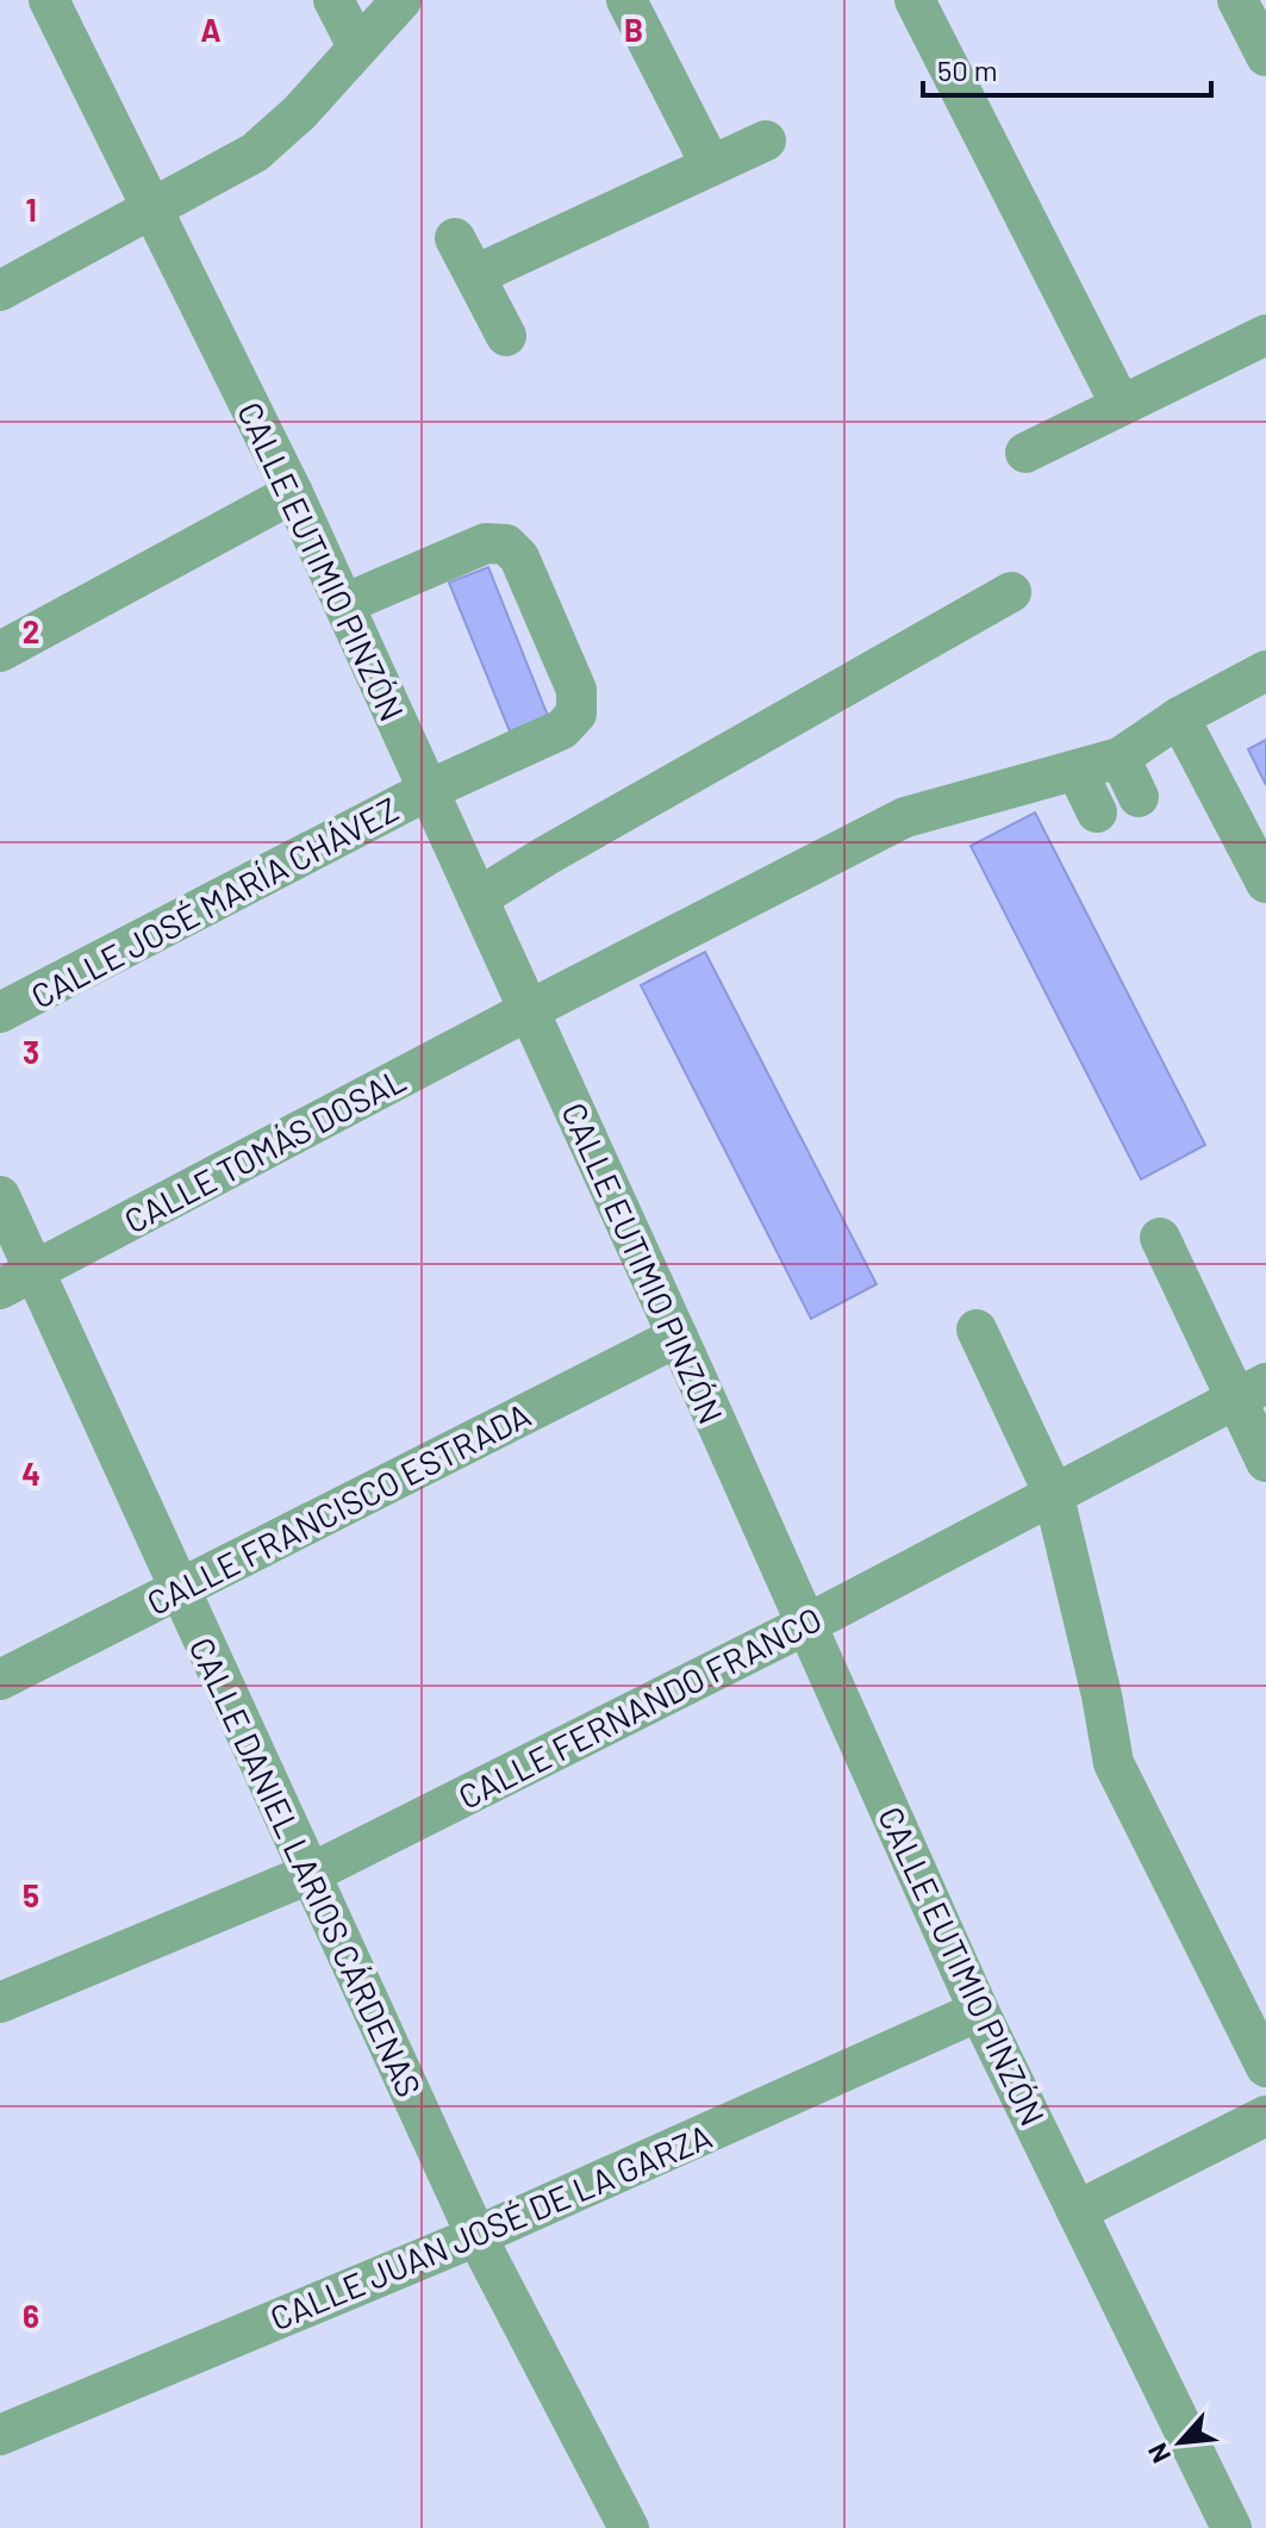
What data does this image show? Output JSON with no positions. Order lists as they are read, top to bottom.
{
  "streets": {
    "street": [
      "CALLE EUTIMIO PINZÓN",
      "CALLE JOSÉ MARÍA CHÁVEZ",
      "CALLE TOMÁS DOSAL",
      "CALLE FRANCISCO ESTRADA",
      "CALLE FERNANDO FRANCO",
      "CALLE DANIEL LARIOS CÁRDENAS",
      "CALLE JUAN JOSÉ DE LA GARZA"
    ]
  },
  "crossings": [
    ["CALLE EUTIMIO PINZÓN", "CALLE JOSÉ MARÍA CHÁVEZ"],
    ["CALLE EUTIMIO PINZÓN", "CALLE TOMÁS DOSAL"],
    ["CALLE EUTIMIO PINZÓN", "CALLE FRANCISCO ESTRADA"],
    ["CALLE EUTIMIO PINZÓN", "CALLE FERNANDO FRANCO"],
    ["CALLE EUTIMIO PINZÓN", "CALLE JUAN JOSÉ DE LA GARZA"],
    ["CALLE TOMÁS DOSAL", "CALLE DANIEL LARIOS CÁRDENAS"],
    ["CALLE FRANCISCO ESTRADA", "CALLE DANIEL LARIOS CÁRDENAS"],
    ["CALLE FERNANDO FRANCO", "CALLE DANIEL LARIOS CÁRDENAS"],
    ["CALLE DANIEL LARIOS CÁRDENAS", "CALLE JUAN JOSÉ DE LA GARZA"]
  ],
  "scale_bar": "50 m",
  "north": "bottom left",
  "grid": {
    "columns": ["A", "B"],
    "rows": [
      "1",
      "2",
      "3",
      "4",
      "5",
      "6"
    ]
  }
}
